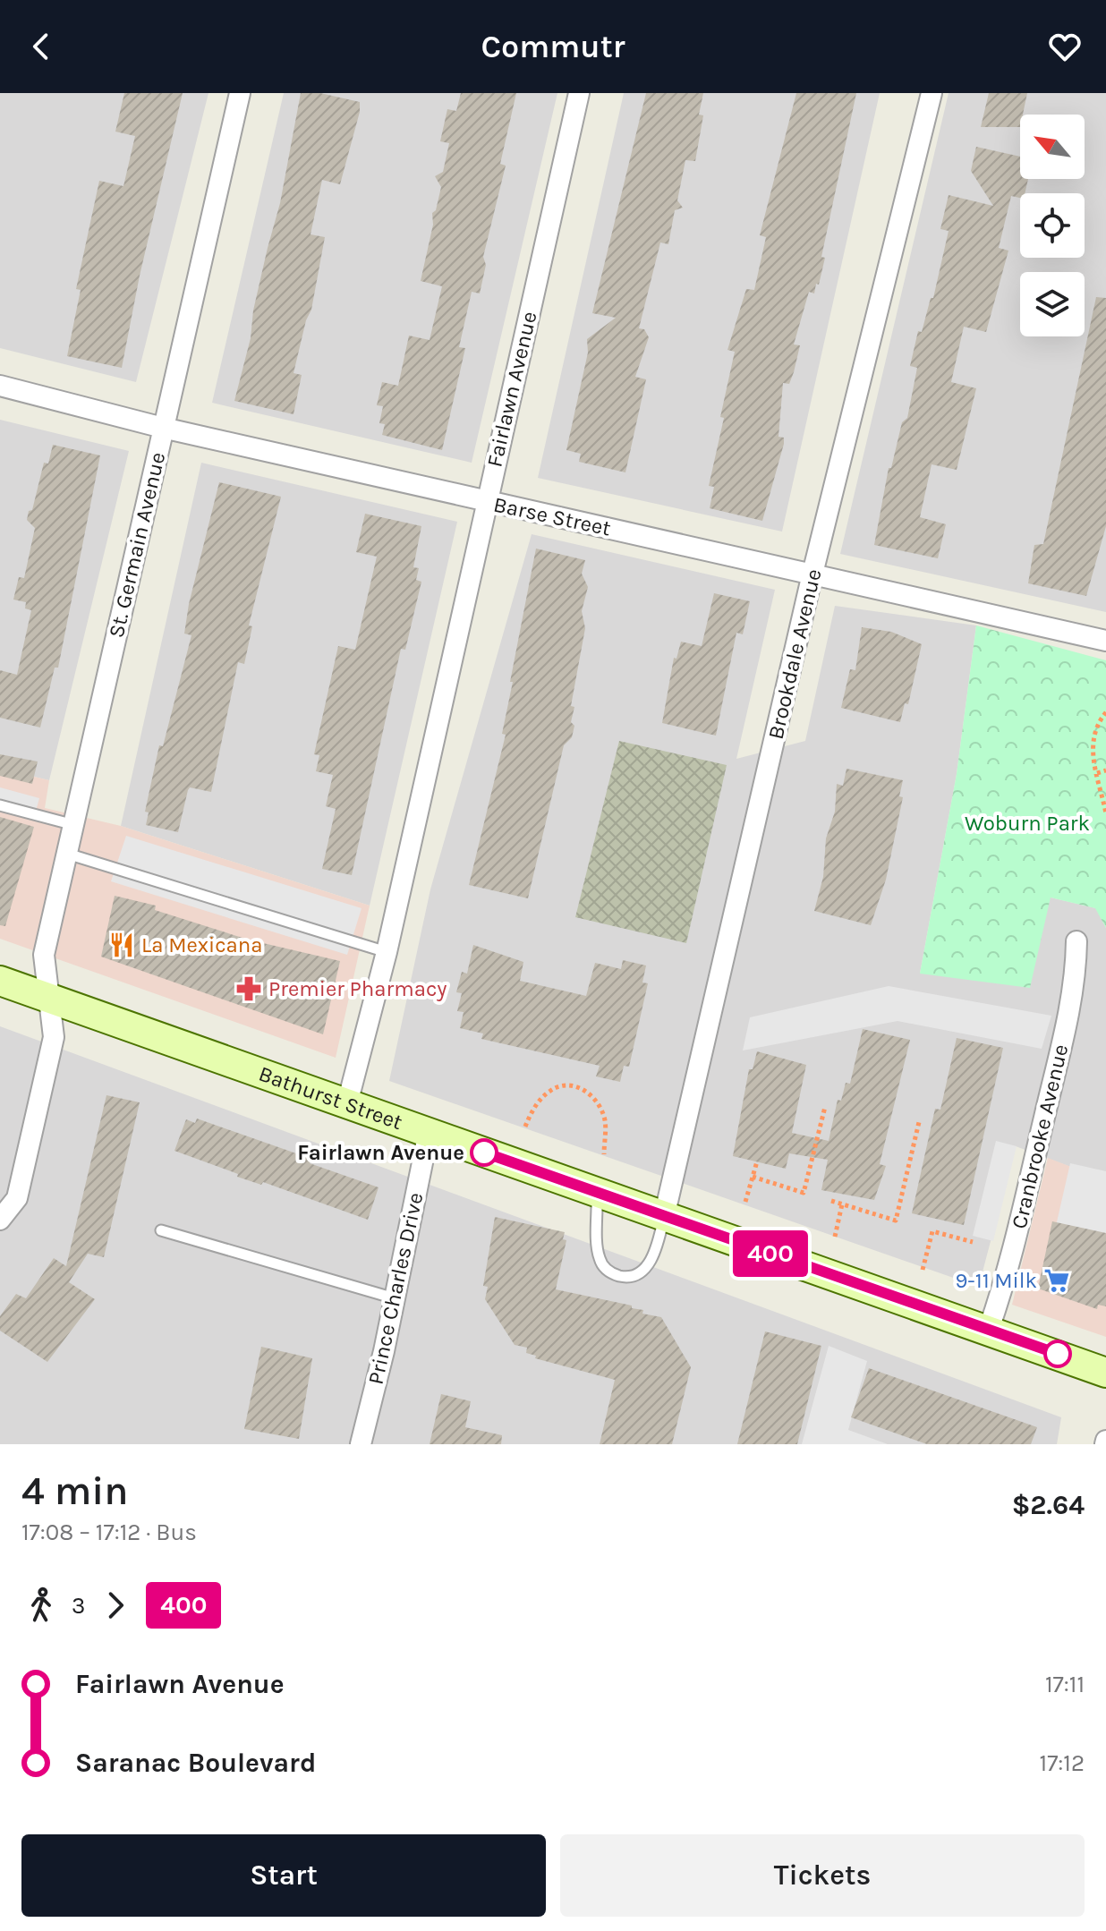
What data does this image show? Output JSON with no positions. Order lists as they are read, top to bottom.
{
  "streets": {
    "main road": ["Bathurst Street"],
    "street": [
      "Fairlawn Avenue",
      "Barse Street",
      "St. Germain Avenue",
      "Brookdale Avenue",
      "Cranbrooke Avenue",
      "Prince Charles Drive"
    ]
  },
  "crossings": [
    ["Fairlawn Avenue", "Barse Street"],
    ["Fairlawn Avenue", "Bathurst Street"],
    ["Barse Street", "St. Germain Avenue"],
    ["Barse Street", "Brookdale Avenue"],
    ["St. Germain Avenue", "Bathurst Street"],
    ["Brookdale Avenue", "Bathurst Street"],
    ["Bathurst Street", "Cranbrooke Avenue"],
    ["Bathurst Street", "Prince Charles Drive"]
  ],
  "parks": ["Woburn Park"],
  "places": {
    "restaurant": ["La Mexicana"],
    "pharmacy": ["Premier Pharmacy"],
    "other": ["Fairlawn Avenue"],
    "supermarket": ["9-11 Milk"]
  },
  "lines": ["bus line 400"],
  "north": "top left",
  "page": {
    "header": "Commutr",
    "on_map": "400",
    "heading": ["4 min", "17:08 – 17:12 · Bus", "$2.64"],
    "legs": ["3", "400"],
    "list": [
      {
        "name": "Fairlawn Avenue",
        "value": "17:11"
      },
      {
        "name": "Saranac Boulevard",
        "value": "17:12"
      }
    ],
    "buttons": ["Start", "Tickets"]
  }
}
